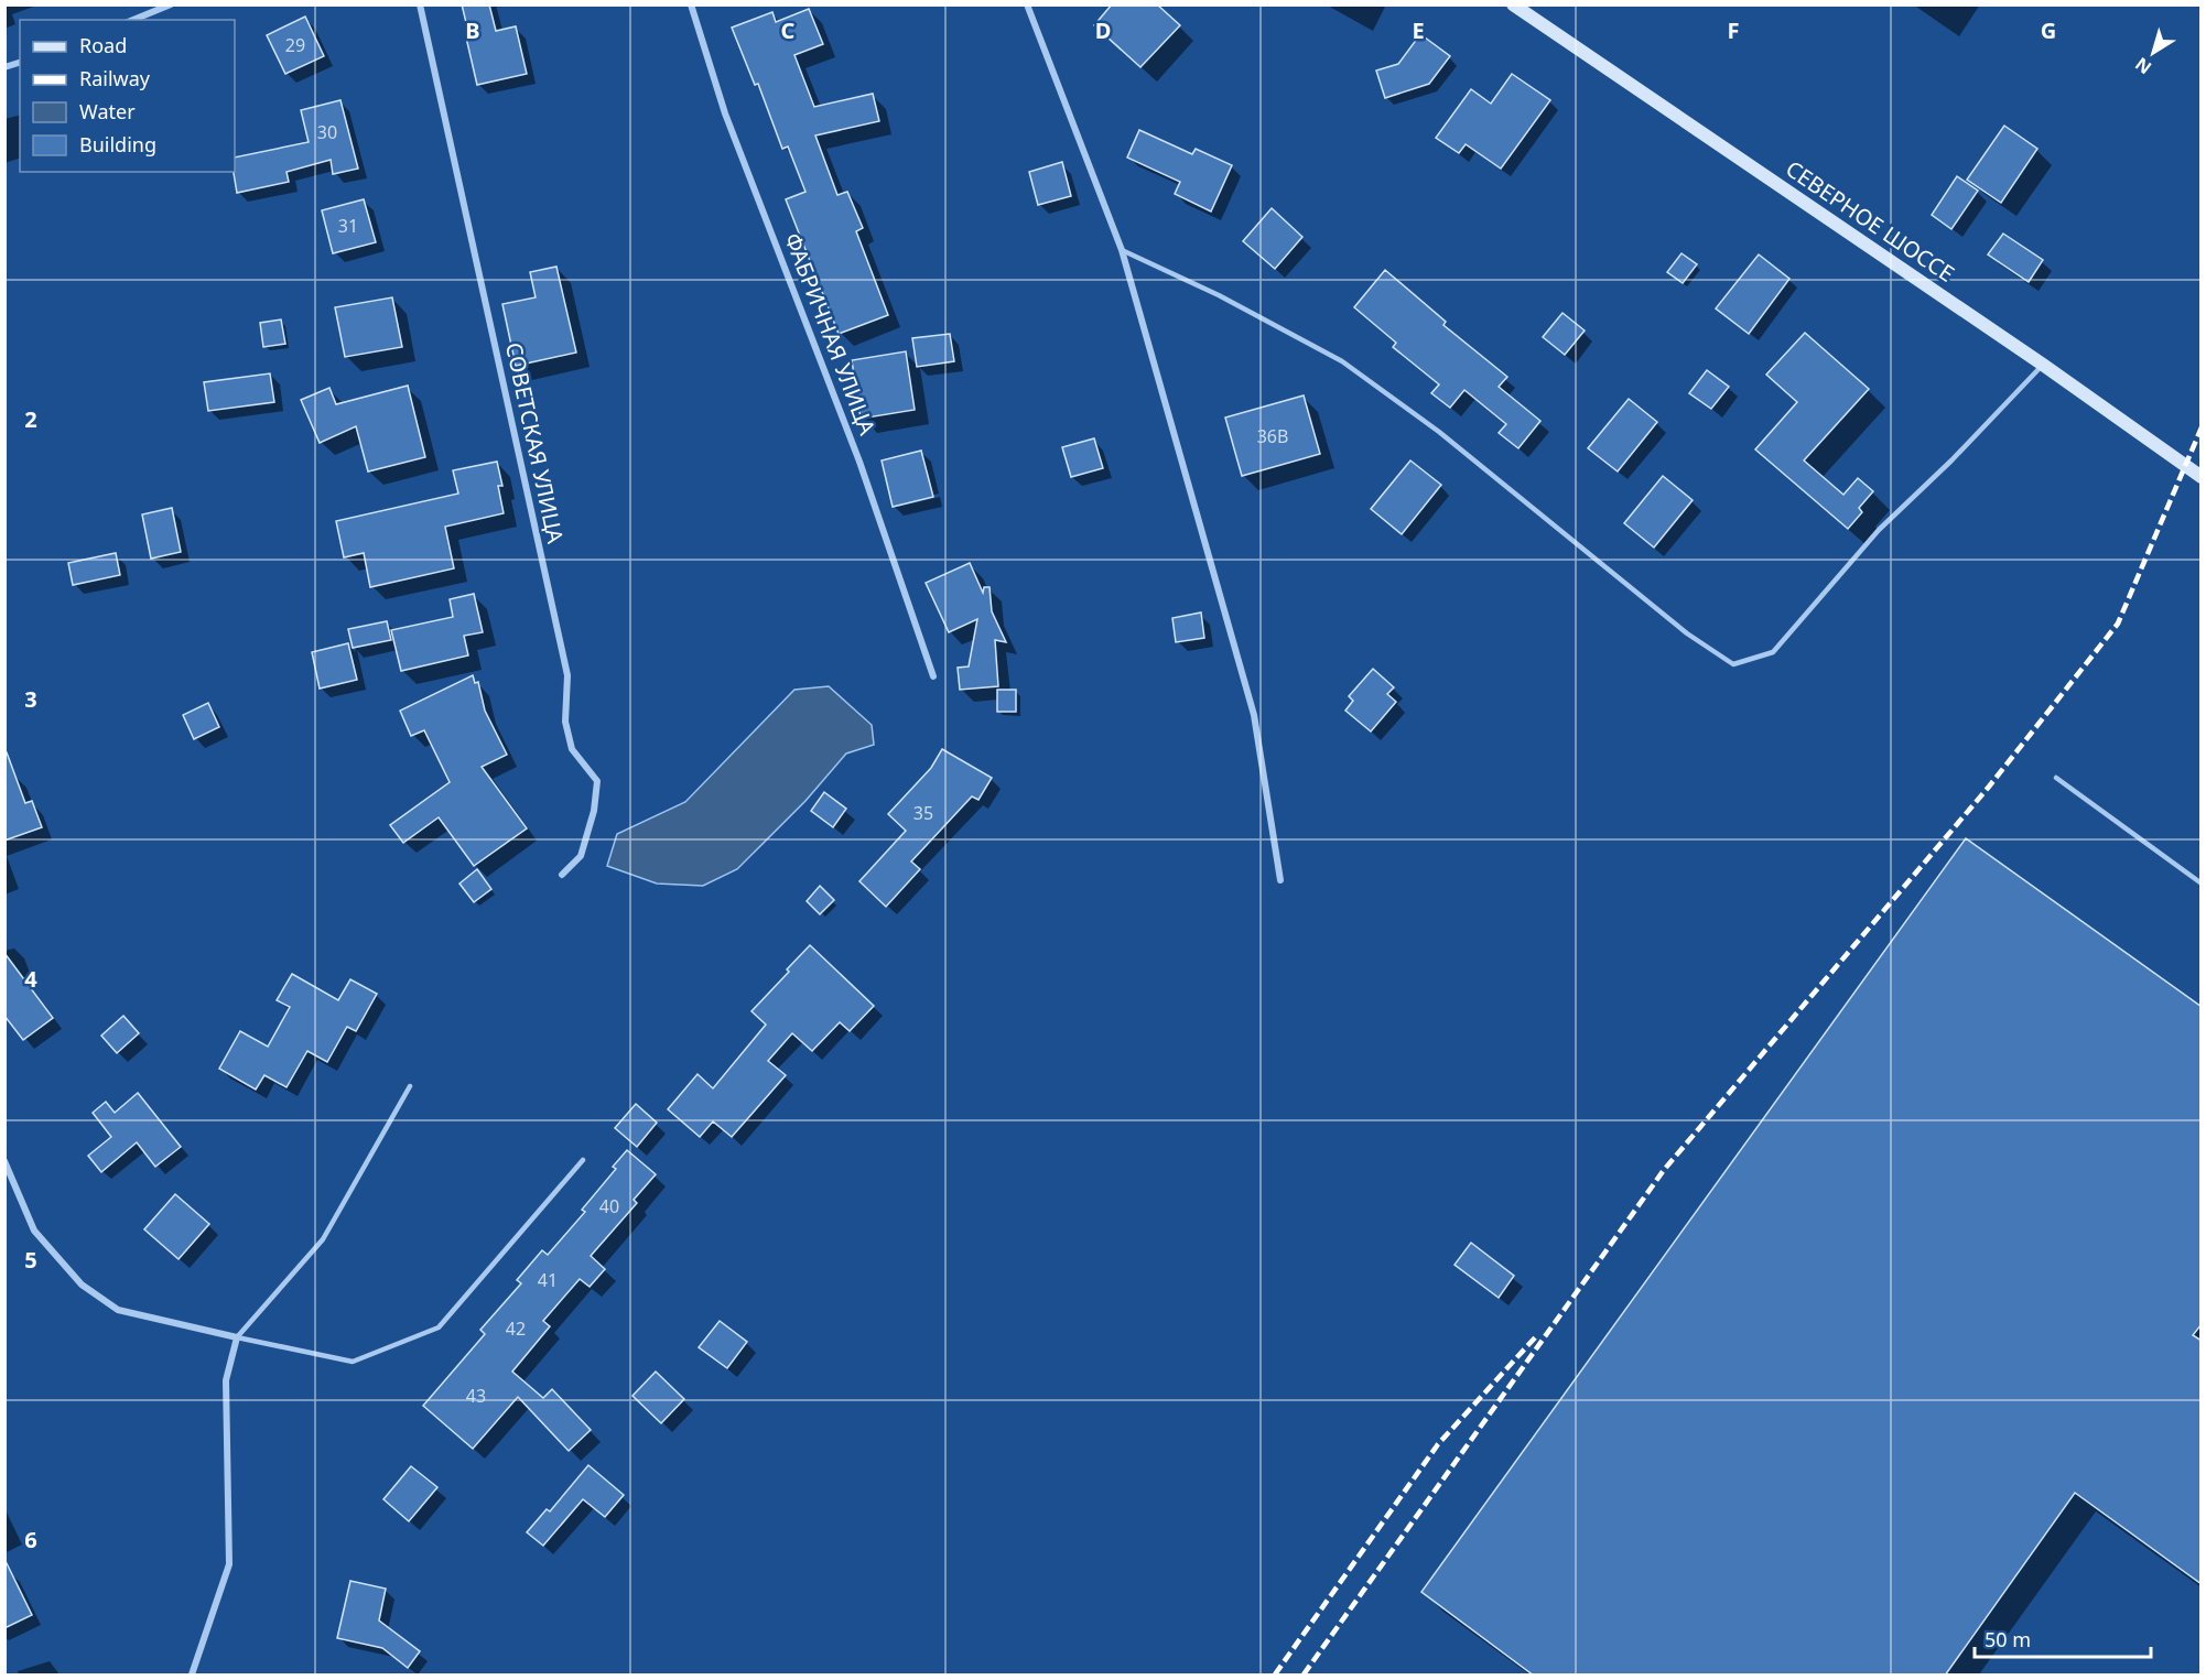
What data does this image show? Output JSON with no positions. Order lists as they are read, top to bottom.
{
  "streets": {
    "main road": ["СЕВЕРНОЕ ШОССЕ"],
    "street": ["ФАБРИЧНАЯ УЛИЦА", "СОВЕТСКАЯ УЛИЦА"]
  },
  "house_numbers": [
    "29",
    "30",
    "31",
    "36В",
    "35",
    "40",
    "41",
    "42",
    "43"
  ],
  "legend": [
    "Road",
    "Railway",
    "Water",
    "Building"
  ],
  "scale_bar": "50 m",
  "north": "bottom left",
  "grid": {
    "columns": [
      "B",
      "C",
      "D",
      "E",
      "F",
      "G"
    ],
    "rows": [
      "2",
      "3",
      "4",
      "5",
      "6"
    ]
  }
}
